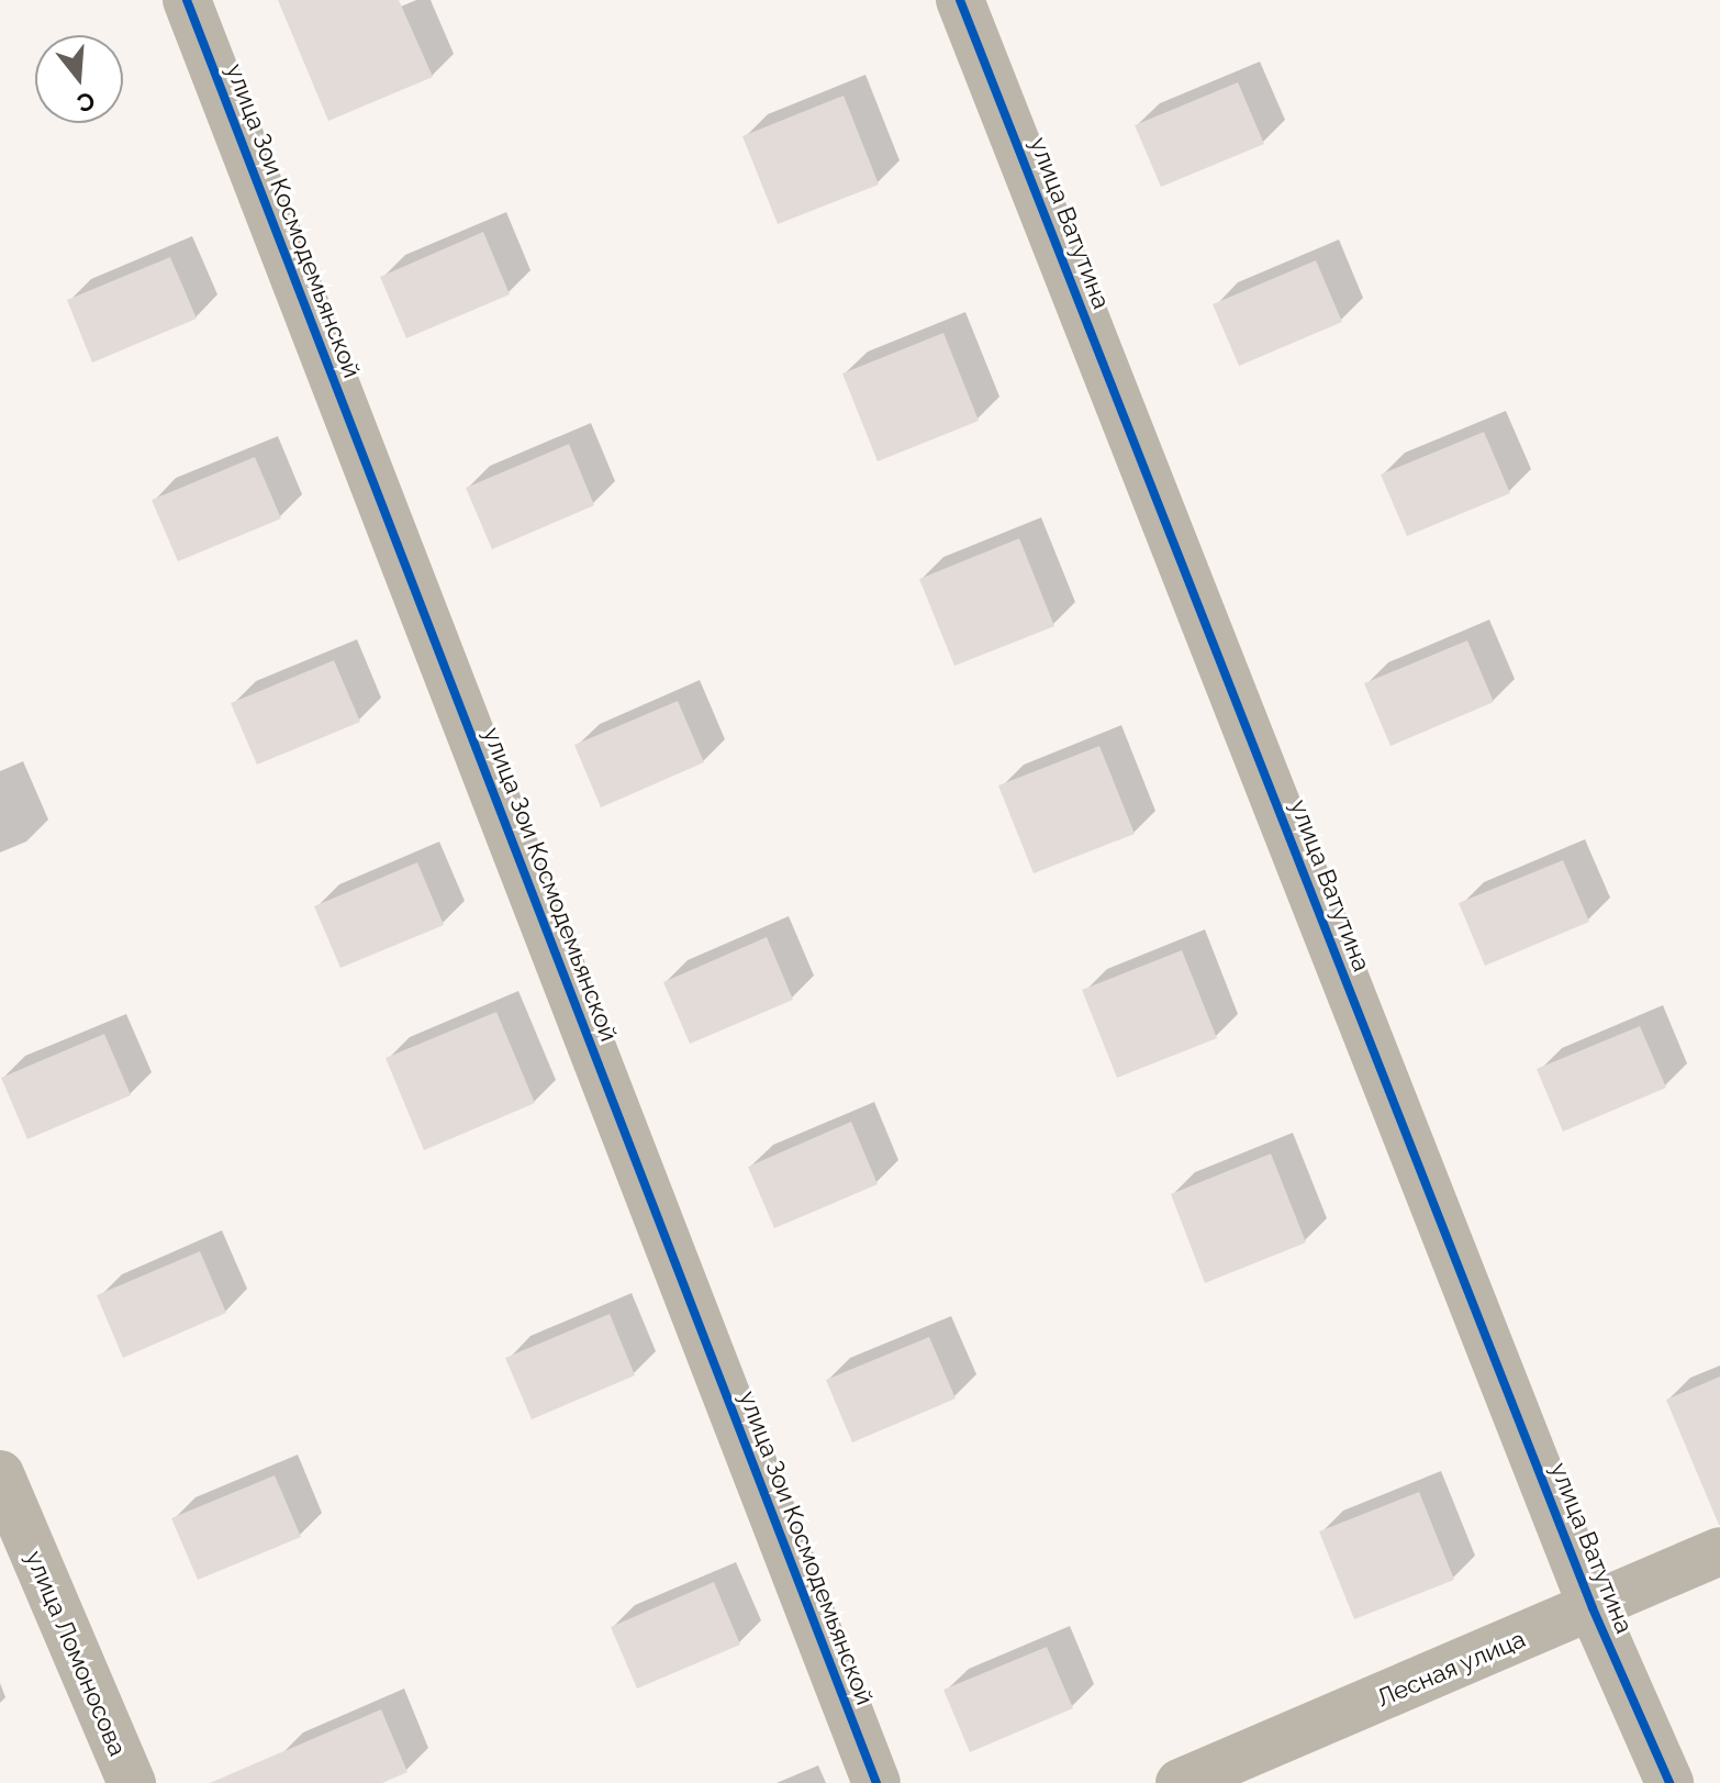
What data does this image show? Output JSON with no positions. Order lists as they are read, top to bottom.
{
  "streets": {
    "street": [
      "улица Зои Космодемьянской",
      "улица Ватутина",
      "улица Ломоносова",
      "Лесная улица"
    ]
  },
  "crossings": [
    ["улица Ватутина", "Лесная улица"]
  ],
  "north": "bottom"
}
